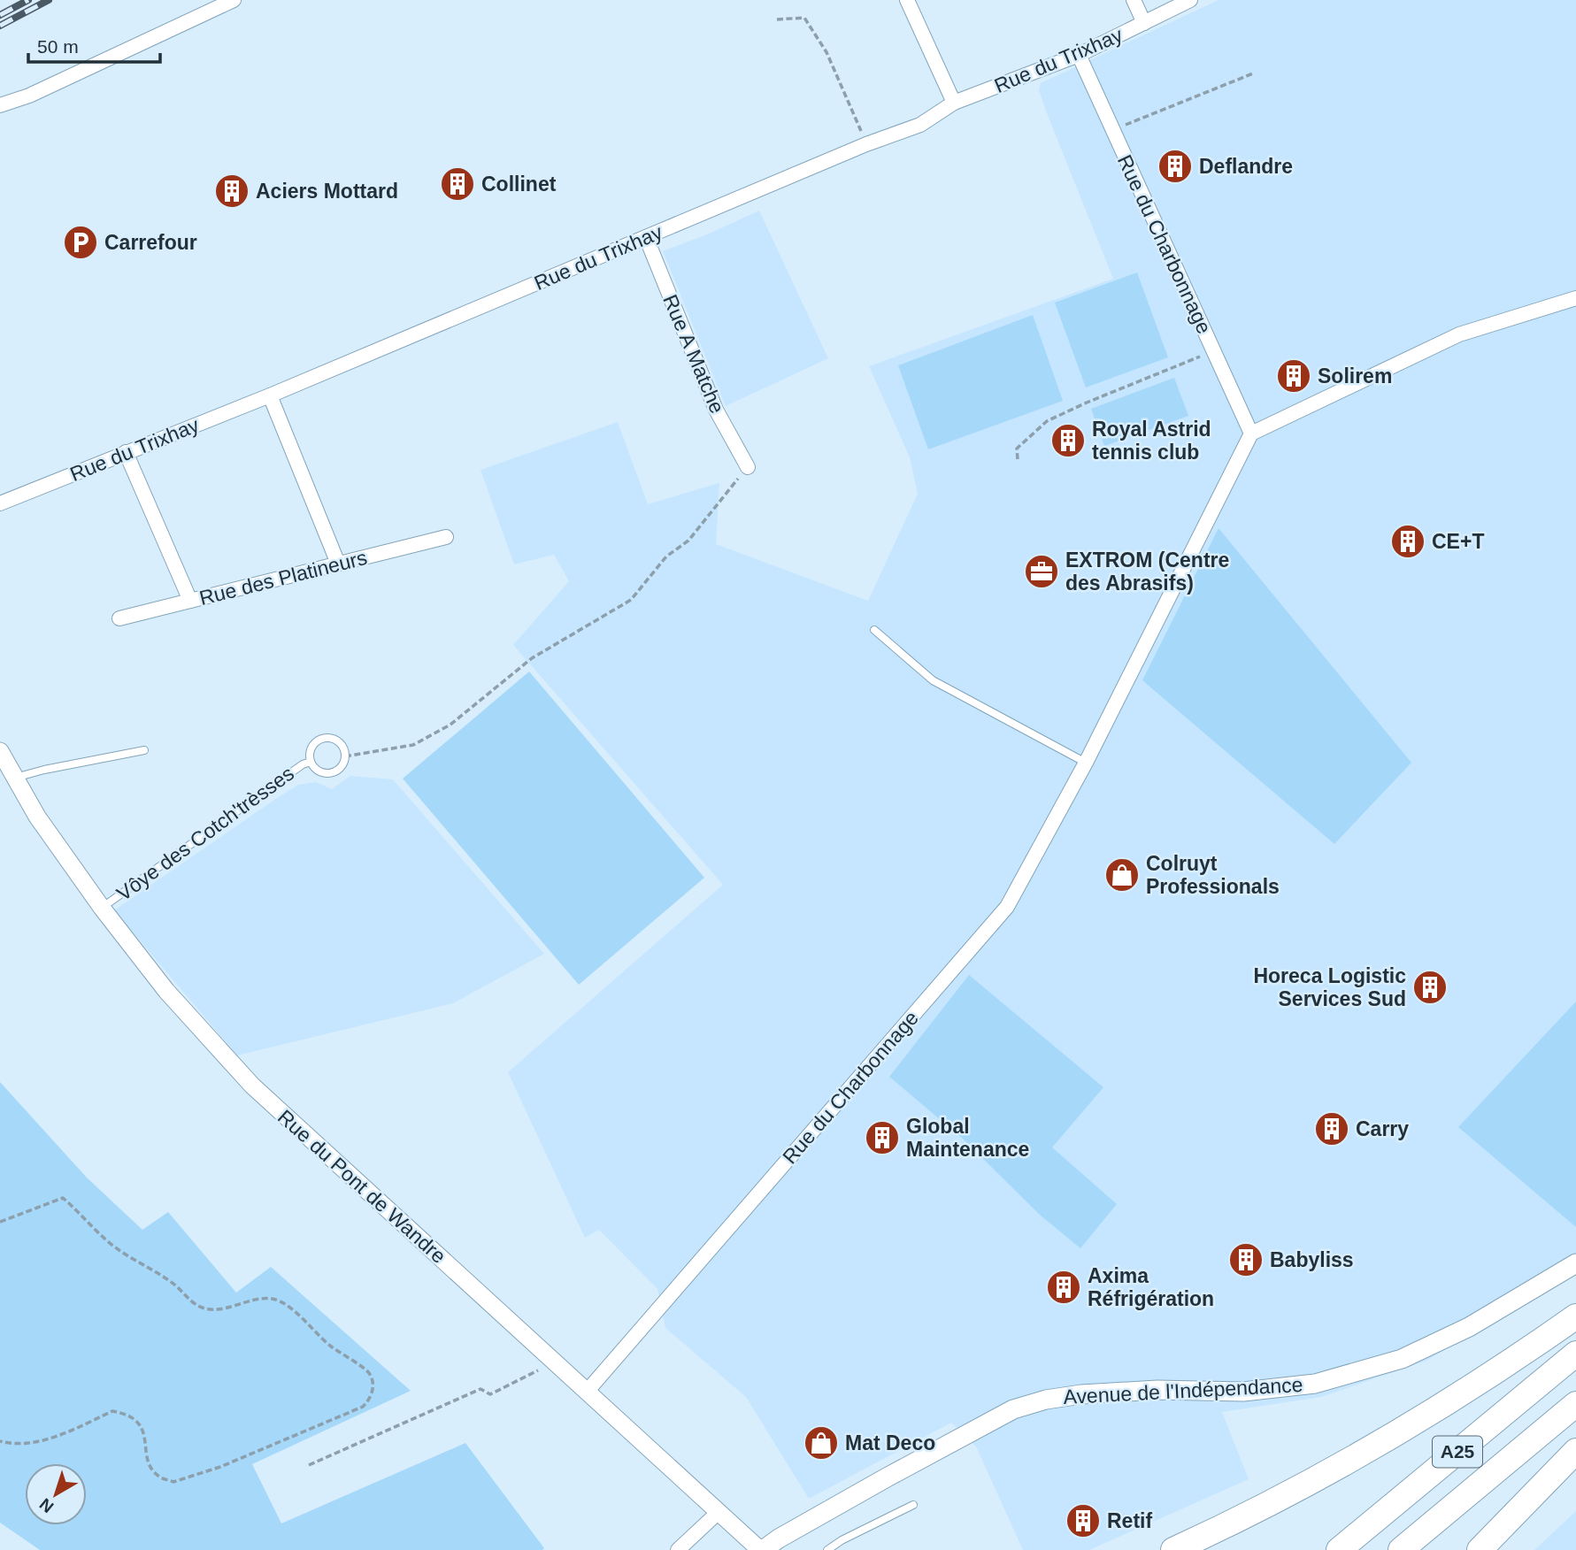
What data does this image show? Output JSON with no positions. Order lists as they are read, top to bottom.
{
  "streets": {
    "highway": ["A25"],
    "main road": ["Avenue de l'Indépendance"],
    "street": [
      "Rue du Trixhay",
      "Rue du Charbonnage",
      "Rue A Matche",
      "Rue des Platineurs",
      "Rue du Pont de Wandre"
    ],
    "lane": ["Vôye des Cotch'trèsses"]
  },
  "crossings": [
    ["Rue du Trixhay", "Rue du Charbonnage"],
    ["Rue du Trixhay", "Rue A Matche"],
    ["Rue du Charbonnage", "Rue du Pont de Wandre"],
    ["Vôye des Cotch'trèsses", "Rue du Pont de Wandre"],
    ["Rue du Pont de Wandre", "Avenue de l'Indépendance"]
  ],
  "places": {
    "building": [
      "Deflandre",
      "Collinet",
      "Aciers Mottard",
      "Solirem",
      "Royal Astrid tennis club",
      "CE+T",
      "Horeca Logistic Services Sud",
      "Carry",
      "Global Maintenance",
      "Babyliss",
      "Axima Réfrigération",
      "Retif"
    ],
    "parking": ["Carrefour"],
    "office": ["EXTROM (Centre des Abrasifs)"],
    "shop": ["Colruyt Professionals", "Mat Deco"]
  },
  "scale_bar": "50 m",
  "north": "bottom left"
}
